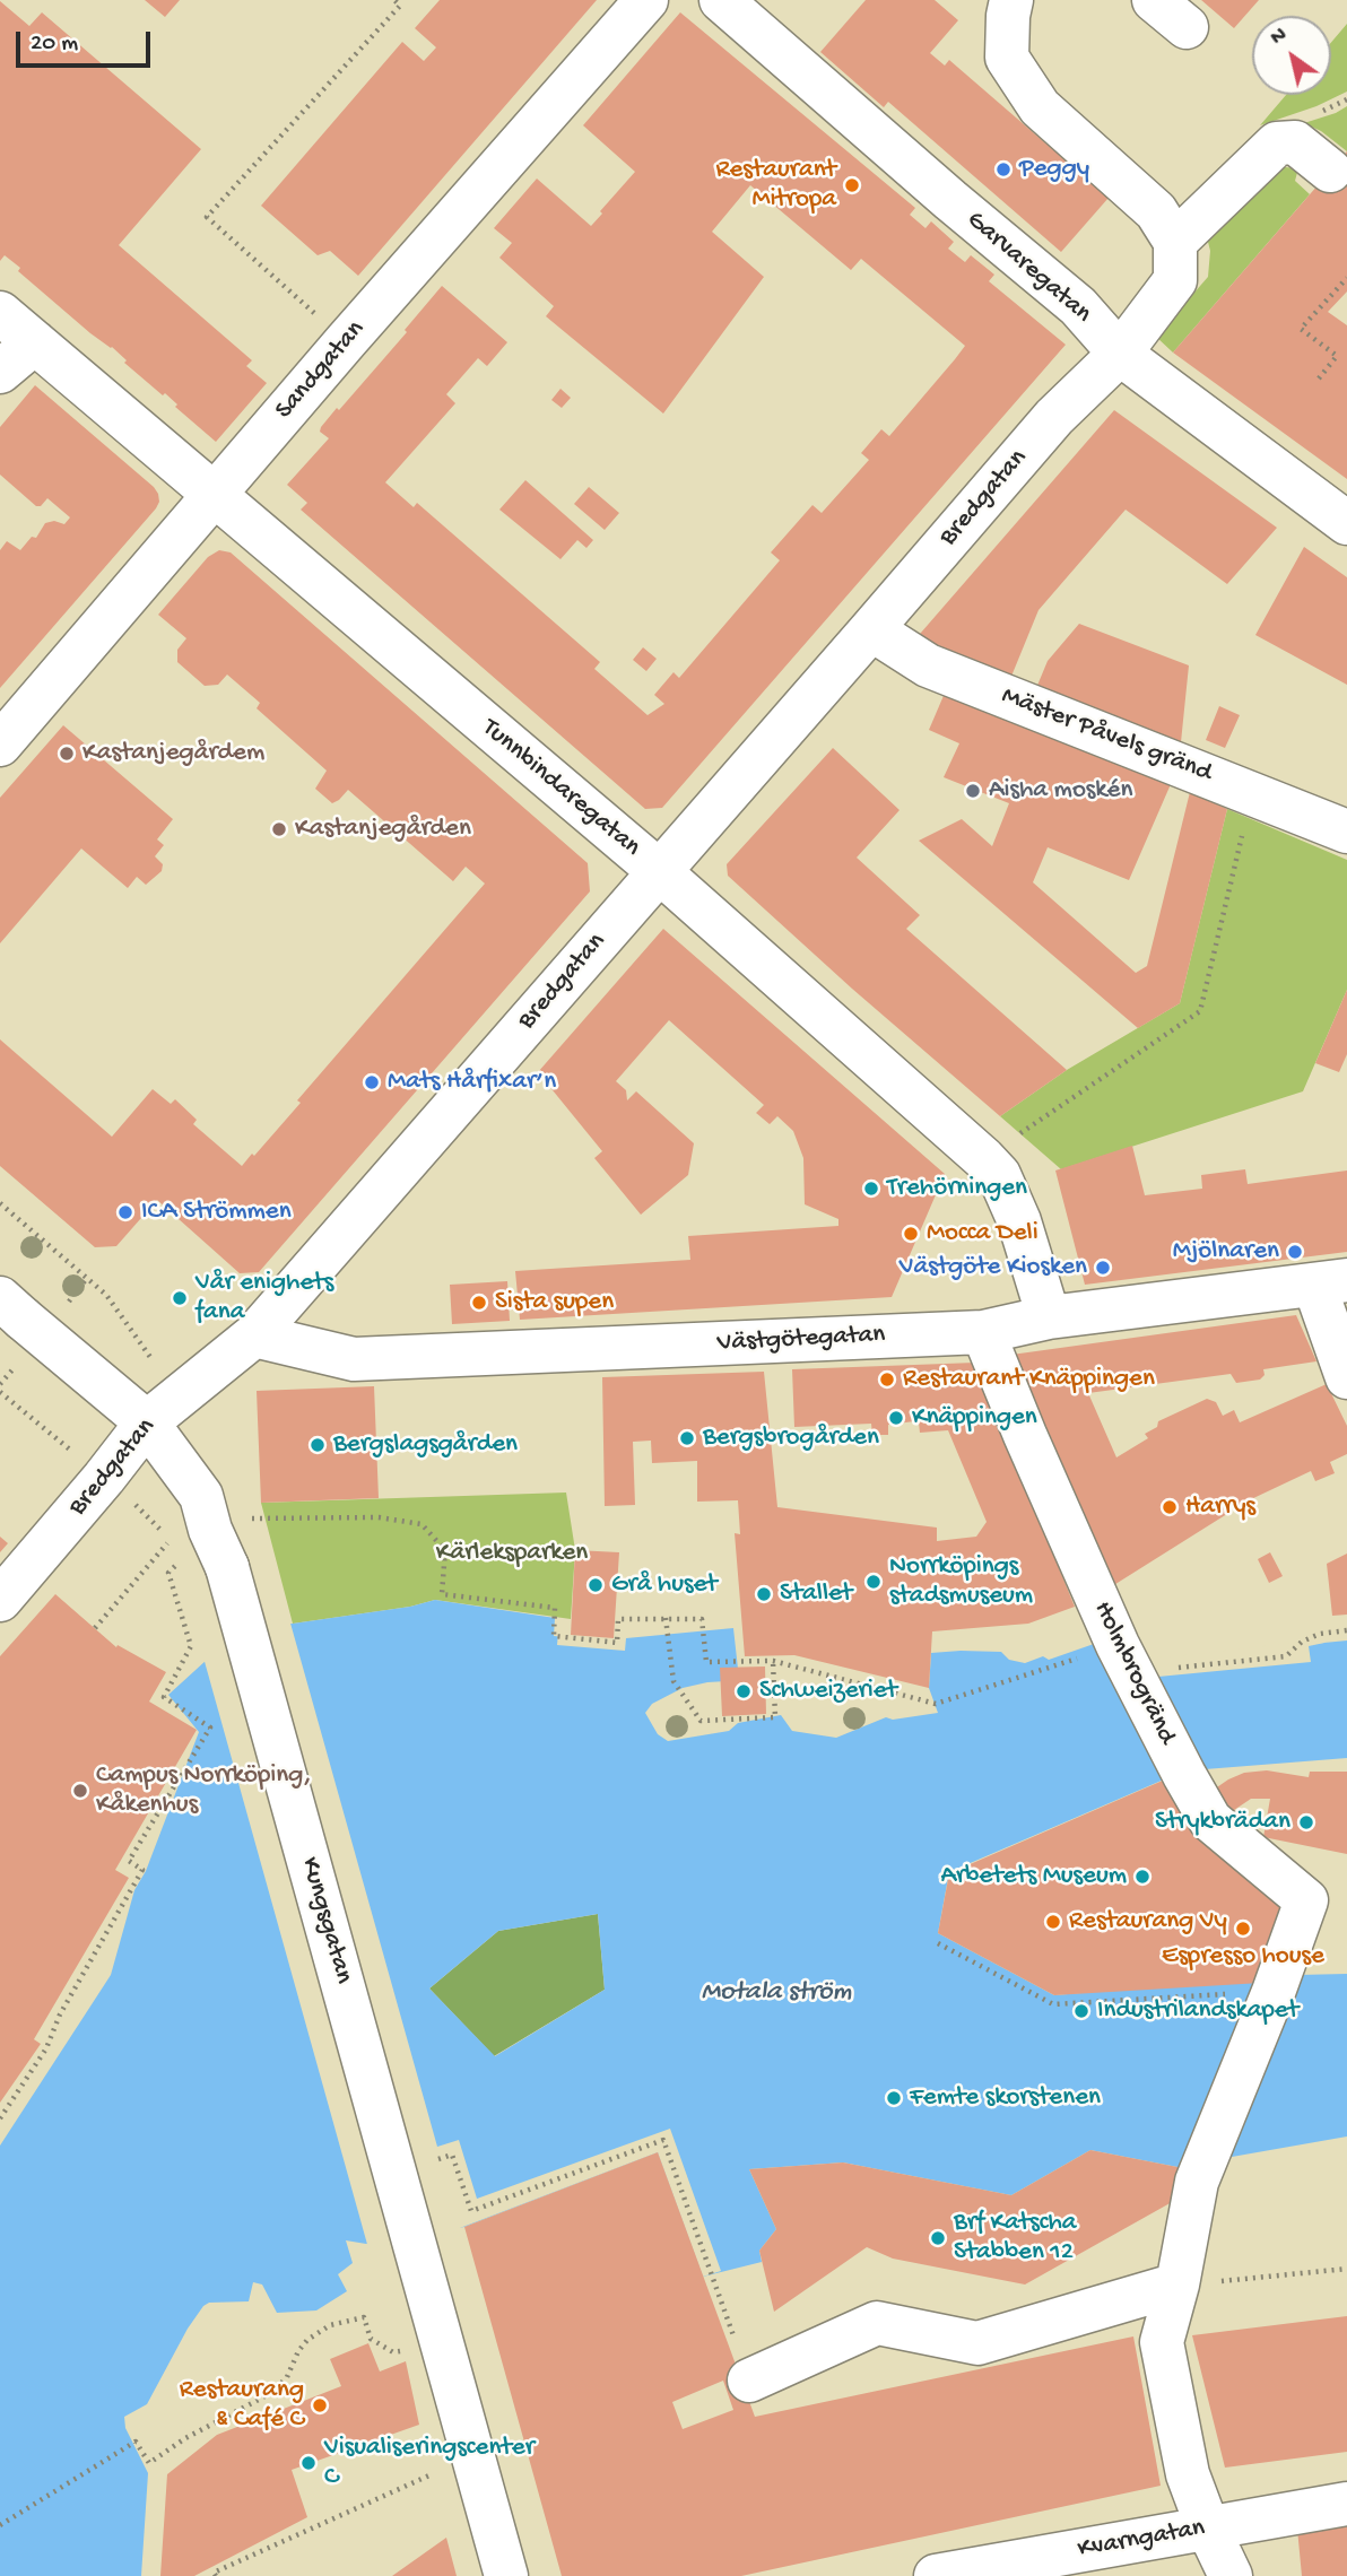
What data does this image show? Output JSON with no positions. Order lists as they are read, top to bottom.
{
  "streets": {
    "street": [
      "Garvaregatan",
      "Sandgatan",
      "Bredgatan",
      "Mäster Påvels gränd",
      "Tunnbindaregatan",
      "Västgötegatan",
      "Holmbrogränd",
      "Kungsgatan",
      "Kvarngatan"
    ]
  },
  "crossings": [
    ["Garvaregatan", "Bredgatan"],
    ["Sandgatan", "Tunnbindaregatan"],
    ["Bredgatan", "Mäster Påvels gränd"],
    ["Bredgatan", "Tunnbindaregatan"],
    ["Bredgatan", "Västgötegatan"],
    ["Bredgatan", "Kungsgatan"],
    ["Tunnbindaregatan", "Västgötegatan"],
    ["Västgötegatan", "Holmbrogränd"]
  ],
  "water": ["Motala ström"],
  "parks": ["Kärleksparken"],
  "places": [
    "Peggy",
    "Restaurant Mitropa",
    "Kastanjegårdem",
    "Aisha moskén",
    "Kastanjegården",
    "Mats Hårfixar’n",
    "Trehörningen",
    "ICA Strömmen",
    "Mocca Deli",
    "Mjölnaren",
    "Västgöte Kiosken",
    "Vår enighets fana",
    "Sista supen",
    "Restaurant Knäppingen",
    "Knäppingen",
    "Bergsbrogården",
    "Bergslagsgården",
    "Harrys",
    "Norrköpings stadsmuseum",
    "Grå huset",
    "Stallet",
    "Schweizeriet",
    "Campus Norrköping, Kåkenhus",
    "Strykbrädan",
    "Arbetets Museum",
    "Restaurang Vy",
    "Espresso house",
    "Industrilandskapet",
    "Femte skorstenen",
    "Brf Katscha Stabben 12",
    "Restaurang & Café C",
    "Visualiseringscenter C"
  ],
  "scale_bar": "20 m",
  "north": "top left"
}
